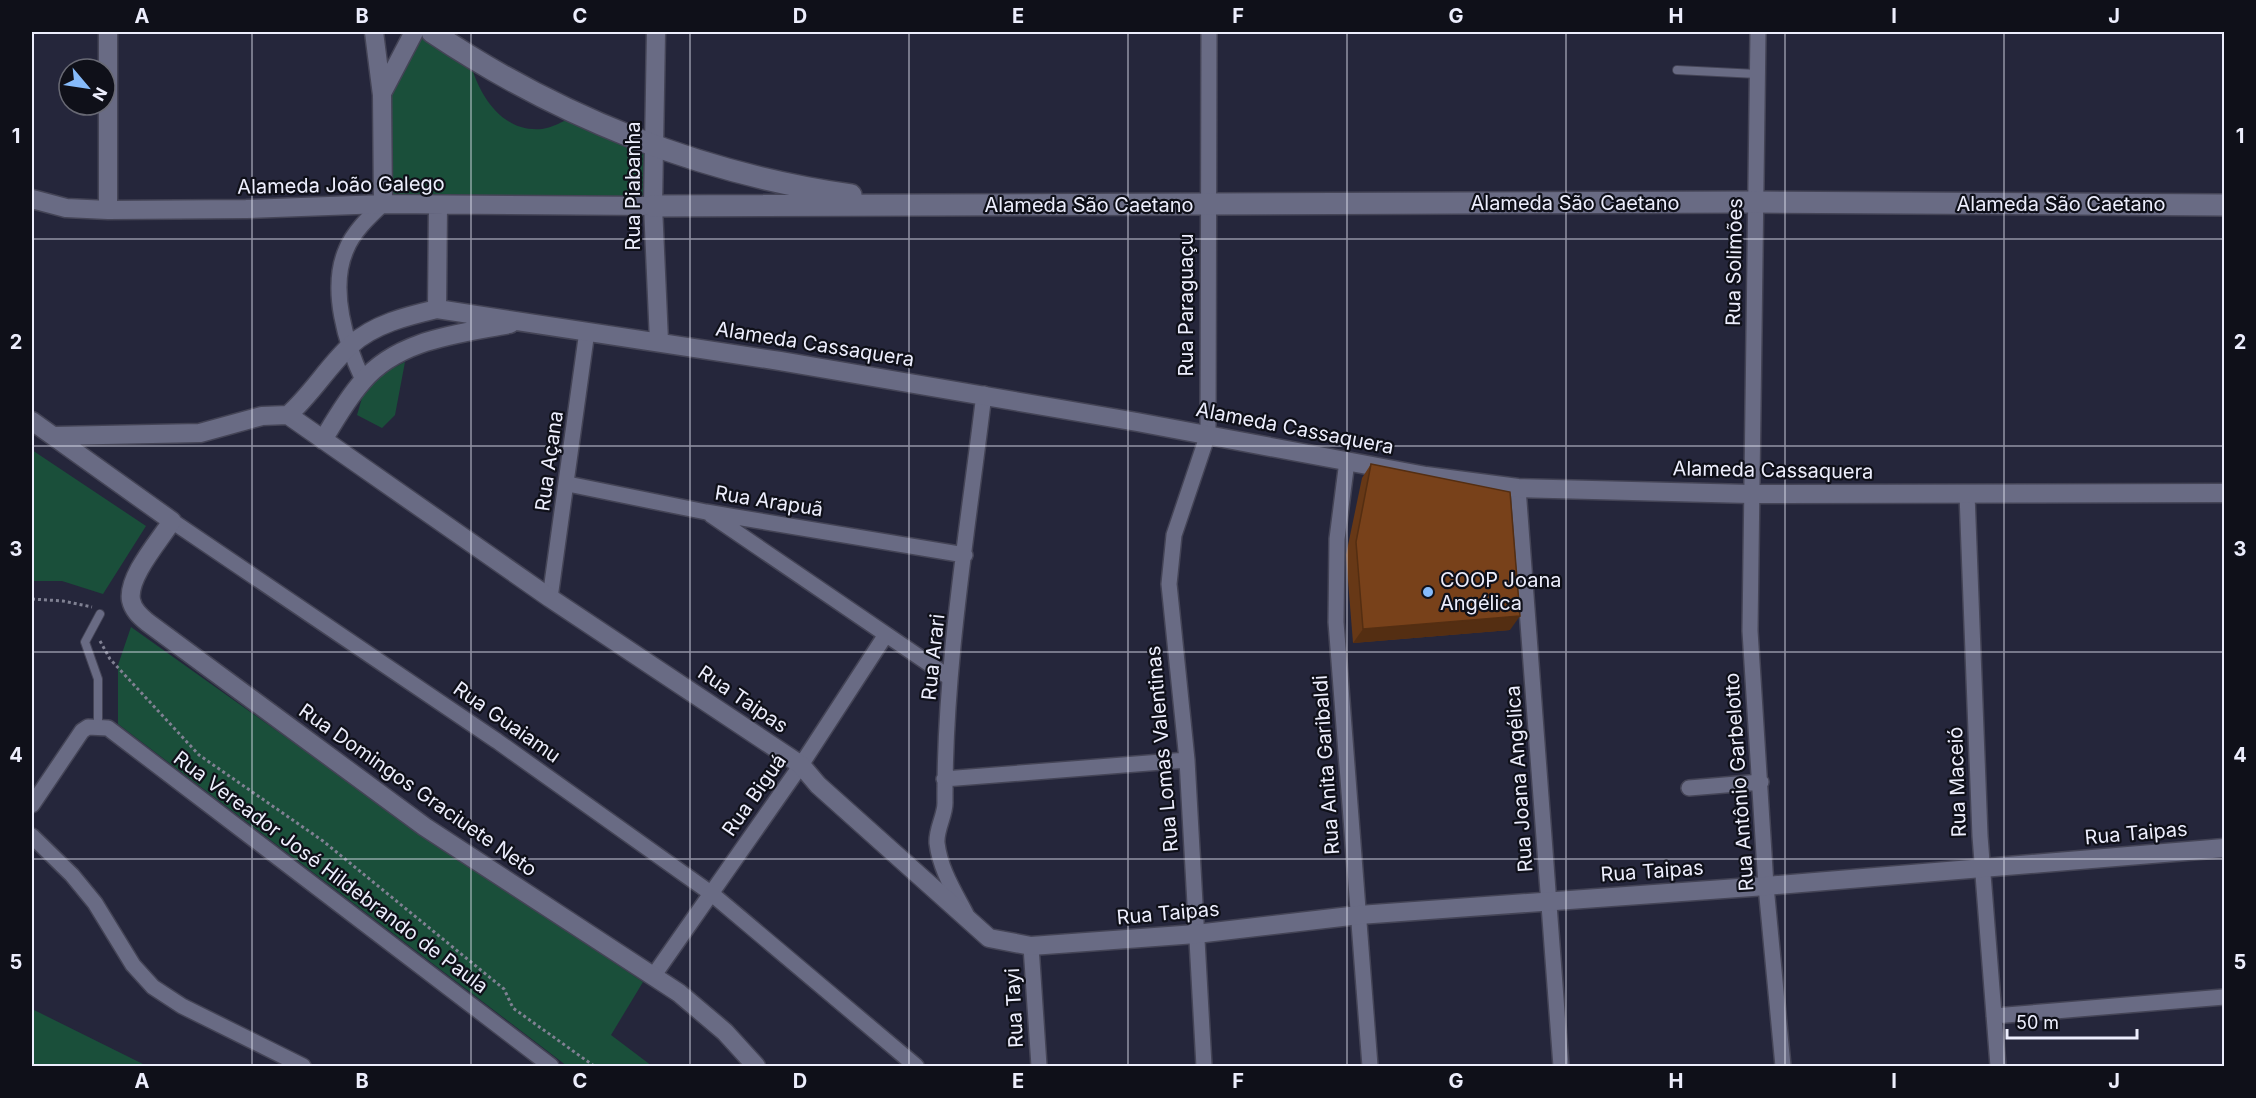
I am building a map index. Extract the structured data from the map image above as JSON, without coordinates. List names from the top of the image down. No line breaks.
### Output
{"streets":{"main road":["Alameda São Caetano"],"street":["Alameda João Galego","Rua Piabanha","Rua Solimões","Rua Paraguaçu","Alameda Cassaquera","Rua Açana","Rua Arapuã","Rua Arari","Rua Taipas","Rua Guaiamu","Rua Lomas Valentinas","Rua Anita Garibaldi","Rua Joana Angélica","Rua Antônio Garbelotto","Rua Maceió","Rua Domingos Graciuete Neto","Rua Biguá","Rua Vereador José Hildebrando de Paula","Rua Tayi"]},"crossings":[["Alameda João Galego","Rua Piabanha"],["Alameda João Galego","Alameda São Caetano"],["Rua Piabanha","Alameda São Caetano"],["Rua Piabanha","Alameda Cassaquera"],["Alameda São Caetano","Rua Solimões"],["Alameda São Caetano","Rua Paraguaçu"],["Rua Solimões","Alameda Cassaquera"],["Rua Solimões","Rua Antônio Garbelotto"],["Rua Paraguaçu","Alameda Cassaquera"],["Rua Paraguaçu","Rua Lomas Valentinas"],["Alameda Cassaquera","Rua Açana"],["Alameda Cassaquera","Rua Arari"],["Alameda Cassaquera","Rua Lomas Valentinas"],["Alameda Cassaquera","Rua Anita Garibaldi"],["Alameda Cassaquera","Rua Joana Angélica"],["Alameda Cassaquera","Rua Antônio Garbelotto"],["Alameda Cassaquera","Rua Maceió"],["Rua Açana","Rua Arapuã"],["Rua Açana","Rua Taipas"],["Rua Arapuã","Rua Arari"],["Rua Arari","Rua Taipas"],["Rua Taipas","Rua Lomas Valentinas"],["Rua Taipas","Rua Anita Garibaldi"],["Rua Taipas","Rua Joana Angélica"],["Rua Taipas","Rua Antônio Garbelotto"],["Rua Taipas","Rua Maceió"],["Rua Taipas","Rua Biguá"],["Rua Taipas","Rua Tayi"],["Rua Guaiamu","Rua Domingos Graciuete Neto"],["Rua Guaiamu","Rua Biguá"],["Rua Domingos Graciuete Neto","Rua Biguá"]],"places":["COOP Joana Angélica"],"scale_bar":"50 m","north":"bottom right","grid":{"columns":["A","B","C","D","E","F","G","H","I","J"],"rows":["1","2","3","4","5"]}}
